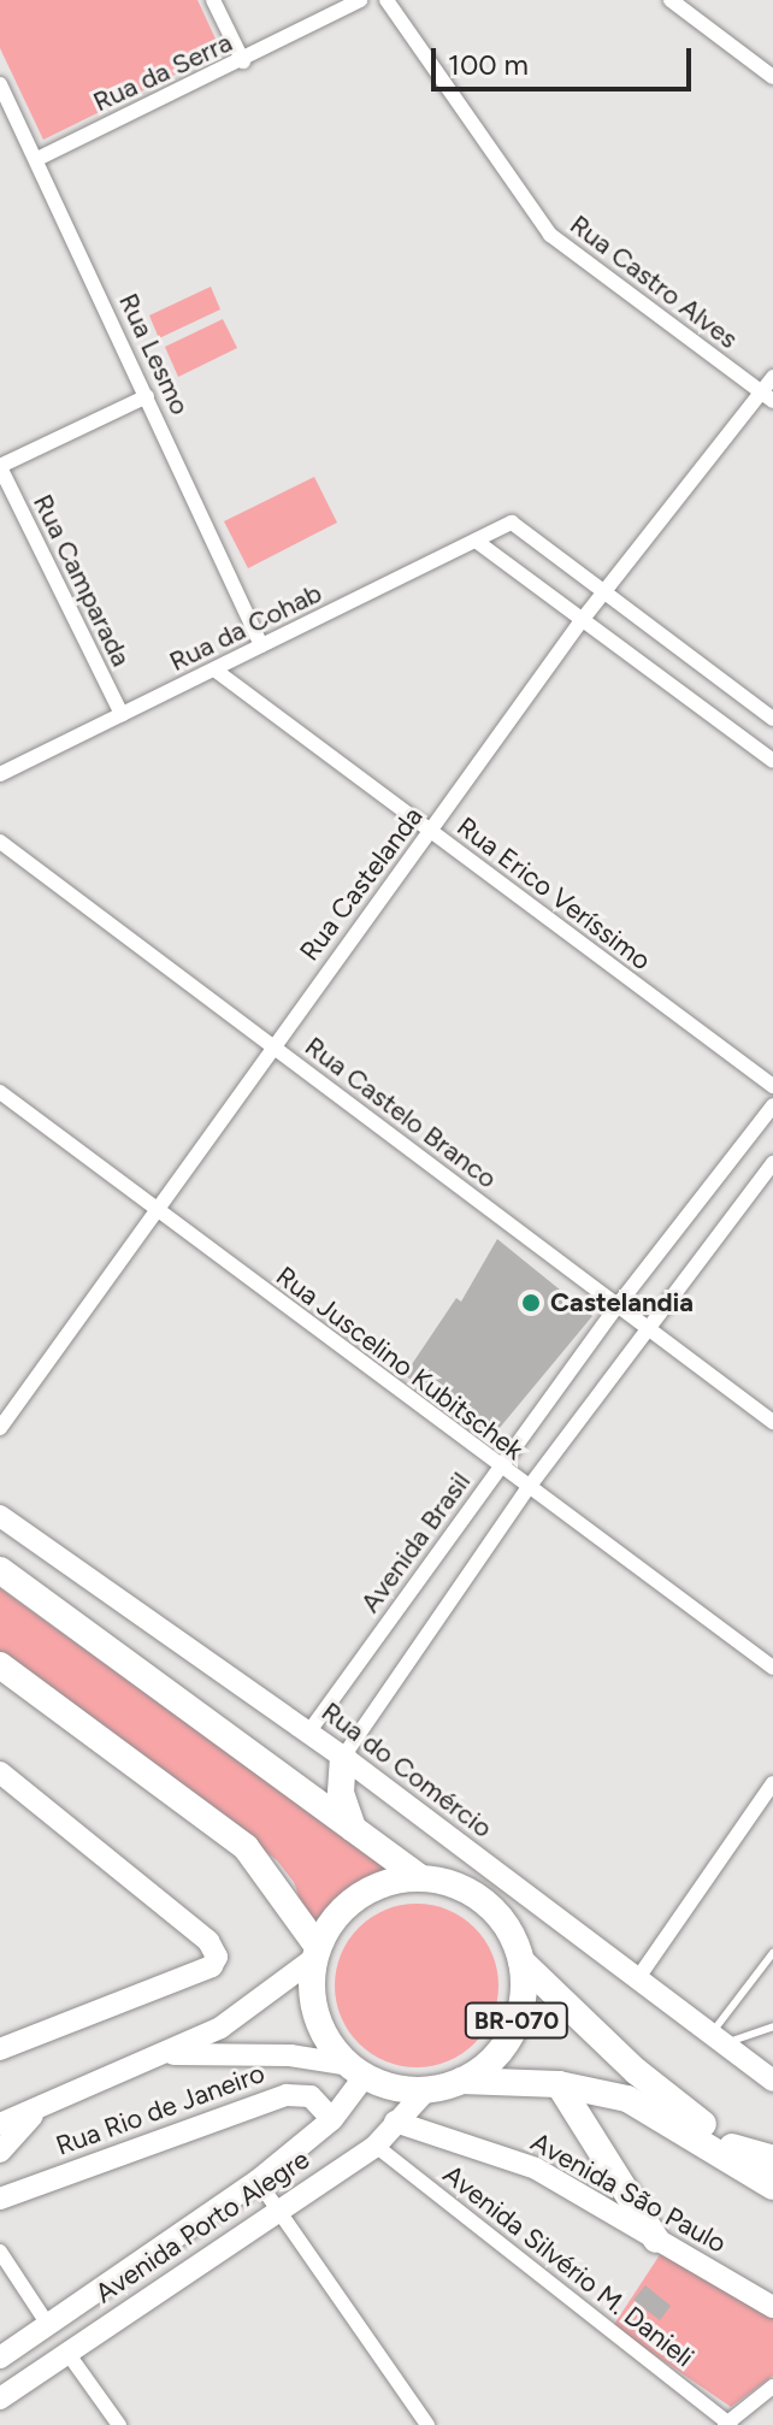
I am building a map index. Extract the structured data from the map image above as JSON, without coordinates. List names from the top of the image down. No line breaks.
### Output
{"streets":{"highway":["BR-070"],"street":["Rua da Serra","Rua Castro Alves","Rua Lesmo","Rua Camparada","Rua da Cohab","Rua Castelanda","Rua Erico Veríssimo","Rua Castelo Branco","Rua Juscelino Kubitschek","Avenida Brasil","Rua do Comércio","Rua Rio de Janeiro","Avenida São Paulo","Avenida Porto Alegre","Avenida Silvério M. Danieli"]},"crossings":[["Rua da Serra","Rua Lesmo"],["Rua Castro Alves","Rua Castelanda"],["Rua Lesmo","Rua da Cohab"],["Rua Camparada","Rua da Cohab"],["Rua da Cohab","Rua Castelanda"],["Rua da Cohab","Rua Erico Veríssimo"],["Rua Castelanda","Rua Erico Veríssimo"],["Rua Castelanda","Rua Castelo Branco"],["Rua Castelanda","Rua Juscelino Kubitschek"],["Rua Castelo Branco","Avenida Brasil"],["Rua Juscelino Kubitschek","Avenida Brasil"],["Avenida Brasil","Rua do Comércio"],["BR-070","Avenida Porto Alegre"],["Rua Rio de Janeiro","Avenida Porto Alegre"],["Avenida São Paulo","Avenida Porto Alegre"],["Avenida Porto Alegre","Avenida Silvério M. Danieli"]],"places":["Castelandia"],"scale_bar":"100 m"}
